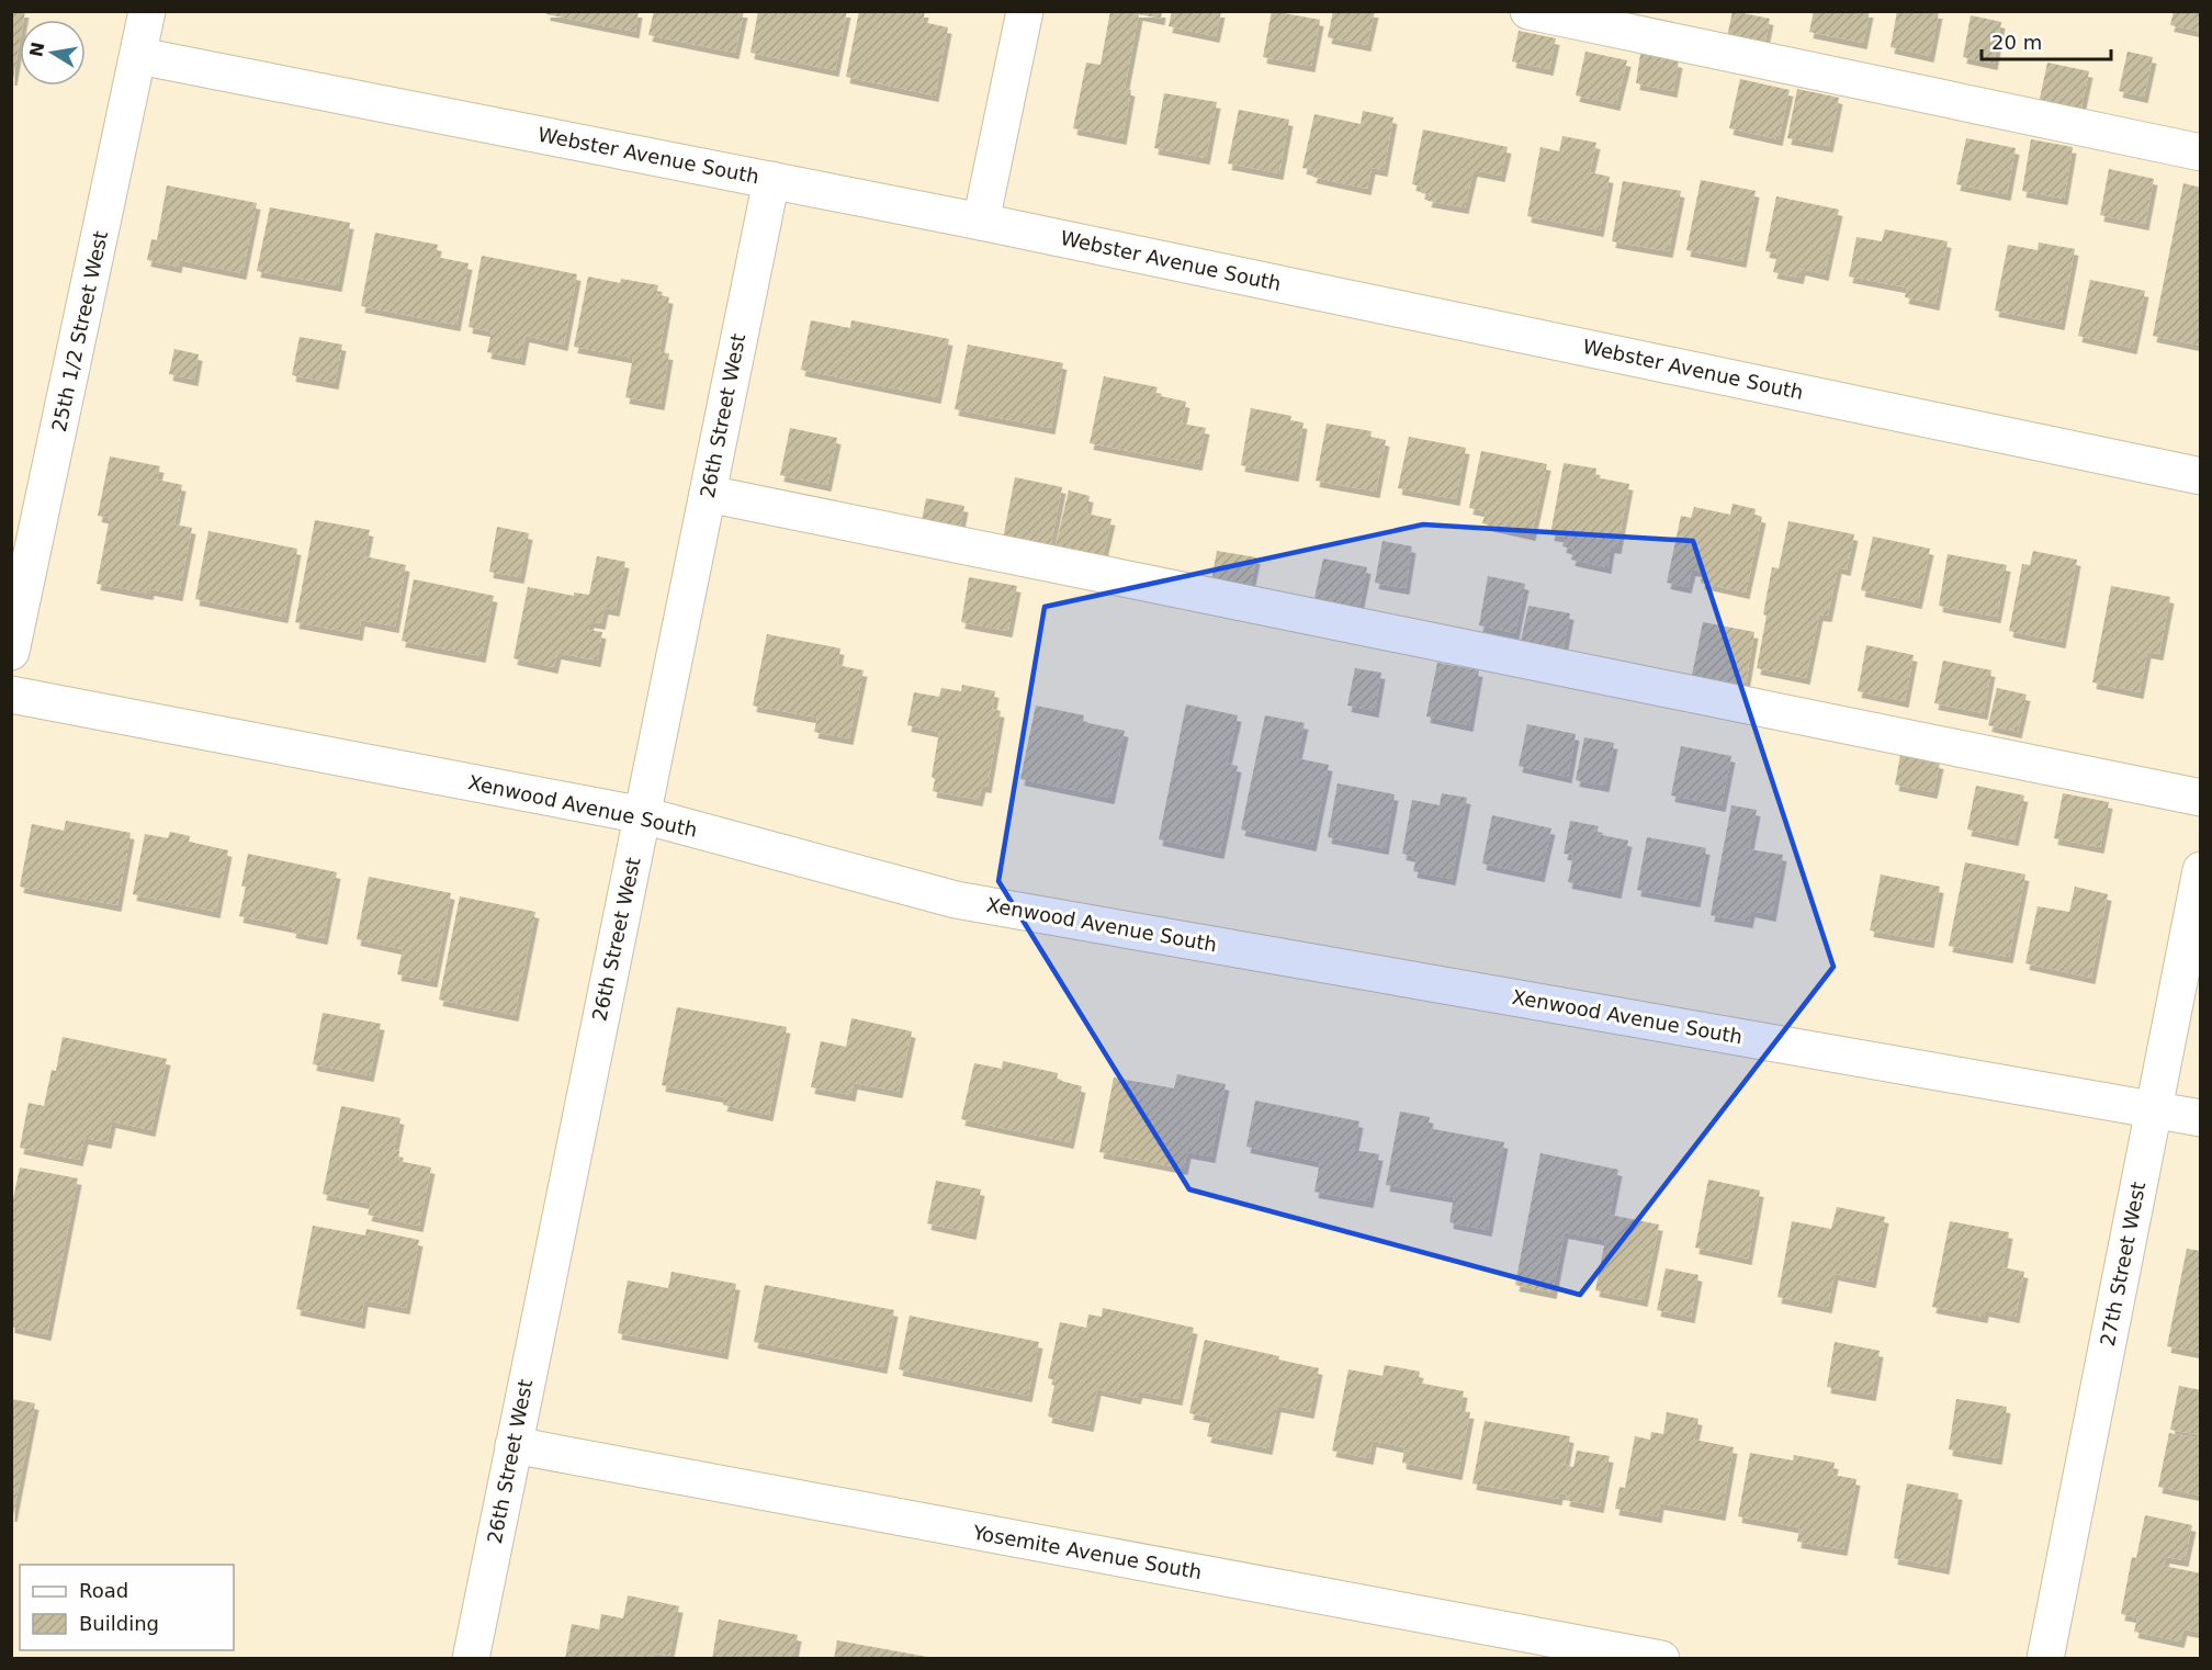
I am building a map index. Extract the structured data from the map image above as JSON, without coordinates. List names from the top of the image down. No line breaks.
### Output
{"streets":{"street":["Webster Avenue South","25th 1/2 Street West","26th Street West","Xenwood Avenue South","27th Street West","Yosemite Avenue South"]},"crossings":[["Webster Avenue South","25th 1/2 Street West"],["Webster Avenue South","26th Street West"],["26th Street West","Xenwood Avenue South"],["26th Street West","Yosemite Avenue South"],["Xenwood Avenue South","27th Street West"]],"legend":["Road","Building"],"scale_bar":"20 m","north":"left"}
